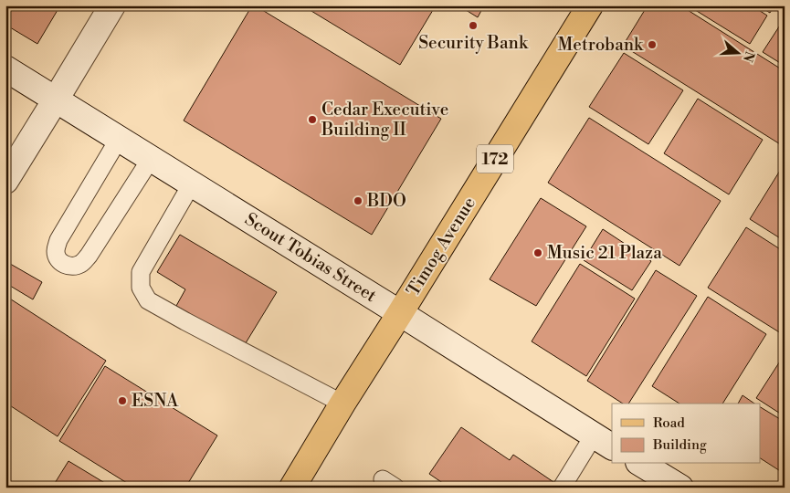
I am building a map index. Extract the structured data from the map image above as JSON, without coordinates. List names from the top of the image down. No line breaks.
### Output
{"streets":{"main road":["172","Timog Avenue"],"street":["Scout Tobias Street"]},"crossings":[["Timog Avenue","Scout Tobias Street"]],"places":["Security Bank","Metrobank","Cedar Executive Building II","BDO","Music 21 Plaza","ESNA"],"legend":["Road","Building"],"north":"right"}
